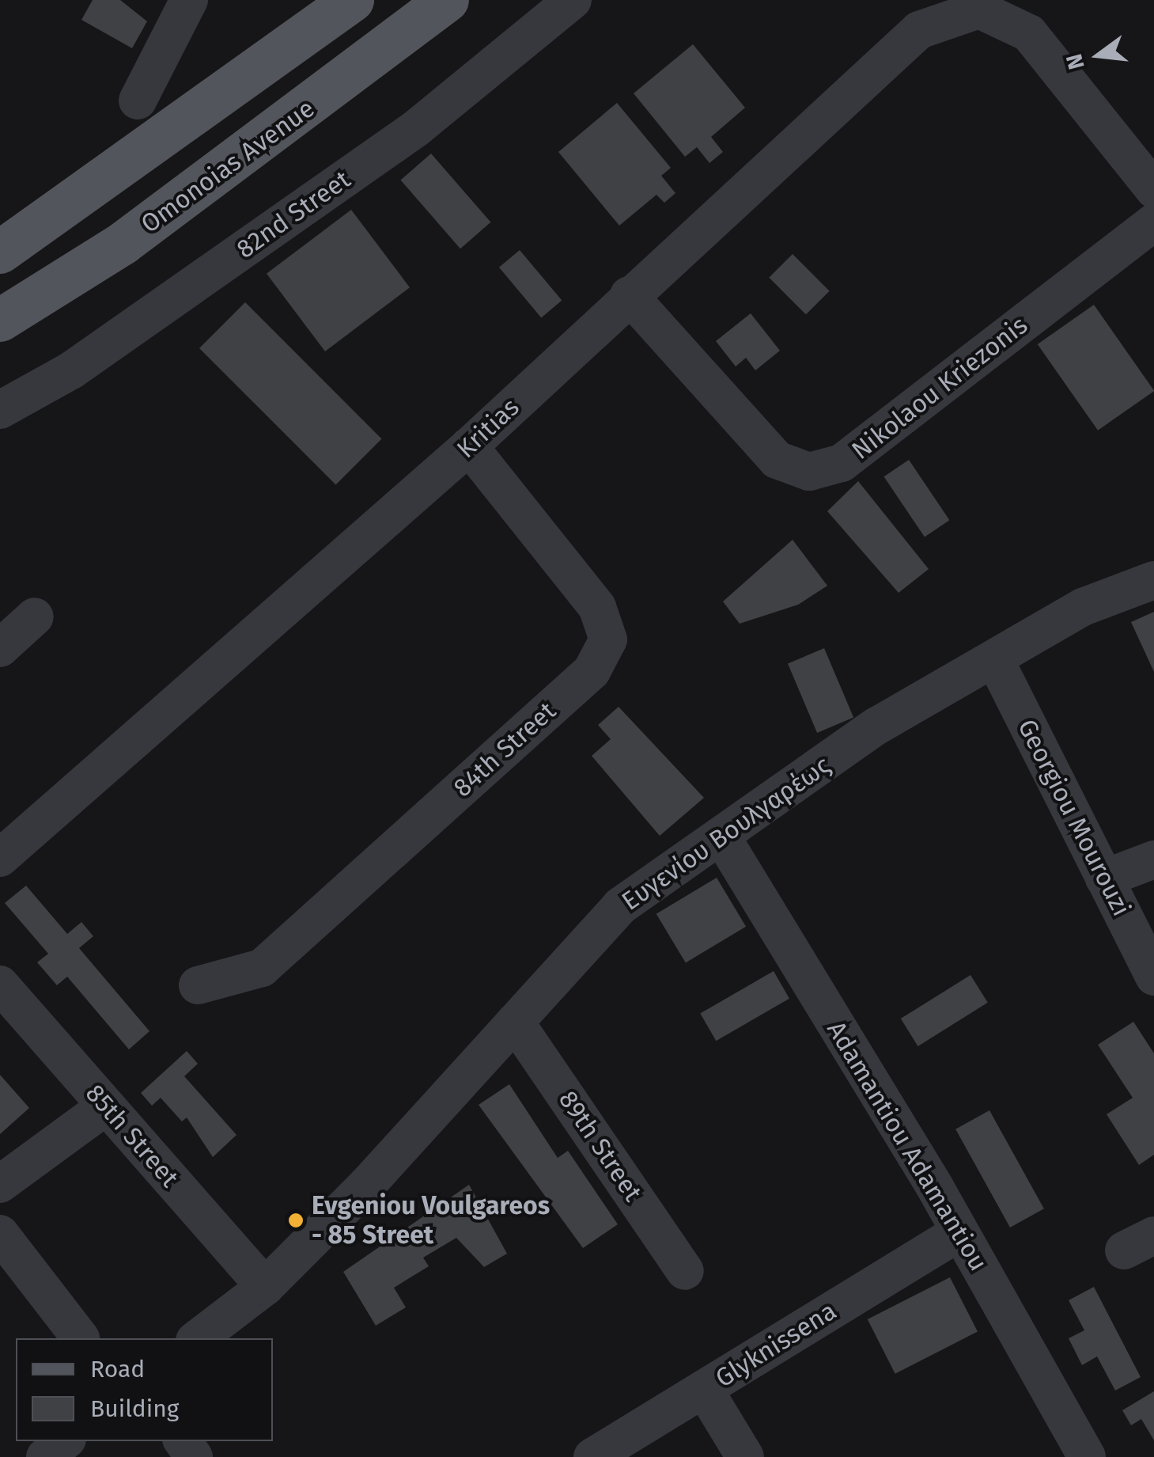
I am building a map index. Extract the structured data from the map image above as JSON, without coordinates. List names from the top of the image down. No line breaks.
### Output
{"streets":{"main road":["Omonoias Avenue"],"street":["82nd Street","Nikolaou Kriezonis","Kritias","84th Street","Georgiou Mourouzi","Ευγενίου Βουλγαρέως","85th Street","89th Street","Adamantiou Adamantiou","Glyknissena"]},"crossings":[["Nikolaou Kriezonis","Kritias"],["Kritias","84th Street"],["Georgiou Mourouzi","Ευγενίου Βουλγαρέως"],["Ευγενίου Βουλγαρέως","85th Street"],["Ευγενίου Βουλγαρέως","89th Street"],["Ευγενίου Βουλγαρέως","Adamantiou Adamantiou"],["Adamantiou Adamantiou","Glyknissena"]],"places":["Evgeniou Voulgareos - 85 Street"],"legend":["Road","Building"],"north":"left"}
